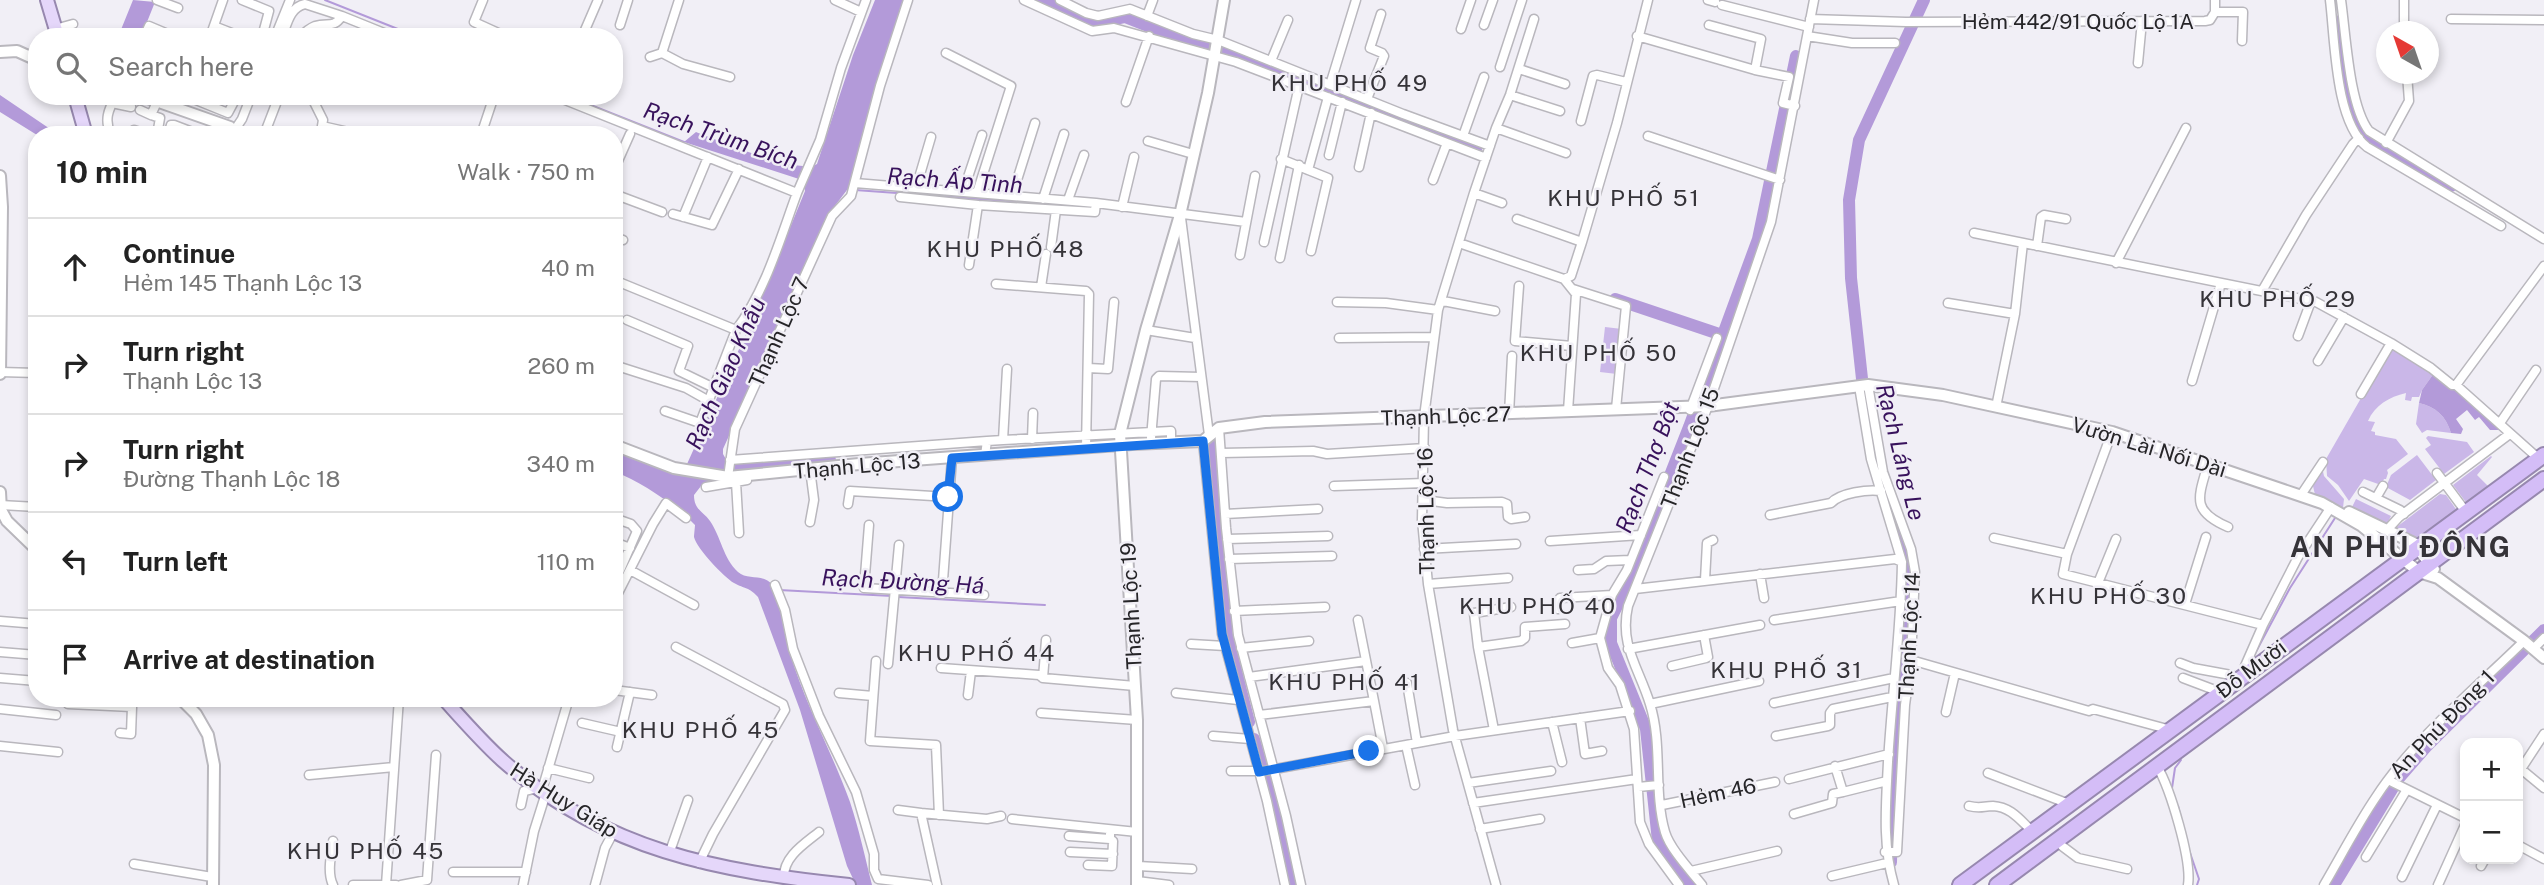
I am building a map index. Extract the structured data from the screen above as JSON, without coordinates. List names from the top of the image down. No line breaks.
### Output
{"streets":{"highway":["Đỗ Mười"],"main road":["Hà Huy Giáp"],"street":["Hẻm 442/91 Quốc Lộ 1A","Thạnh Lộc 7","Thạnh Lộc 27","Vườn Lài Nối Dài","Thạnh Lộc 15","Thạnh Lộc 13","Thạnh Lộc 16","Thạnh Lộc 19","Thạnh Lộc 14","An Phú Đông 1","Hẻm 46"]},"crossings":[["Hẻm 442/91 Quốc Lộ 1A","Thạnh Lộc 15"],["Thạnh Lộc 7","Thạnh Lộc 13"],["Thạnh Lộc 27","Vườn Lài Nối Dài"],["Thạnh Lộc 27","Thạnh Lộc 15"],["Thạnh Lộc 27","Thạnh Lộc 13"],["Thạnh Lộc 27","Thạnh Lộc 16"],["Vườn Lài Nối Dài","Thạnh Lộc 15"],["Vườn Lài Nối Dài","Thạnh Lộc 14"],["Vườn Lài Nối Dài","Đỗ Mười"],["Thạnh Lộc 15","Thạnh Lộc 14"],["Thạnh Lộc 15","Hẻm 46"],["Thạnh Lộc 13","Thạnh Lộc 19"]],"districts":["KHU PHỐ 49","KHU PHỐ 51","KHU PHỐ 48","KHU PHỐ 29","KHU PHỐ 50","AN PHÚ ĐÔNG","KHU PHỐ 30","KHU PHỐ 40","KHU PHỐ 44","KHU PHỐ 31","KHU PHỐ 41","KHU PHỐ 45","KHU PHỐ 45"],"water":["Rạch Trùm Bích","Rạch Ấp Tình","Rạch Giao Khẩu","Rạch Láng Le","Rạch Thợ Bột","Rạch Đường Há"],"north":"top left","page":{"search":"Search here","heading":["10 min","Walk · 750 m"],"list":[["Continue","Hẻm 145 Thạnh Lộc 13","40 m"],["Turn right","Thạnh Lộc 13","260 m"],["Turn right","Đường Thạnh Lộc 18","340 m"],["Turn left","110 m"],"Arrive at destination"],"map_buttons":["+","−"]}}
